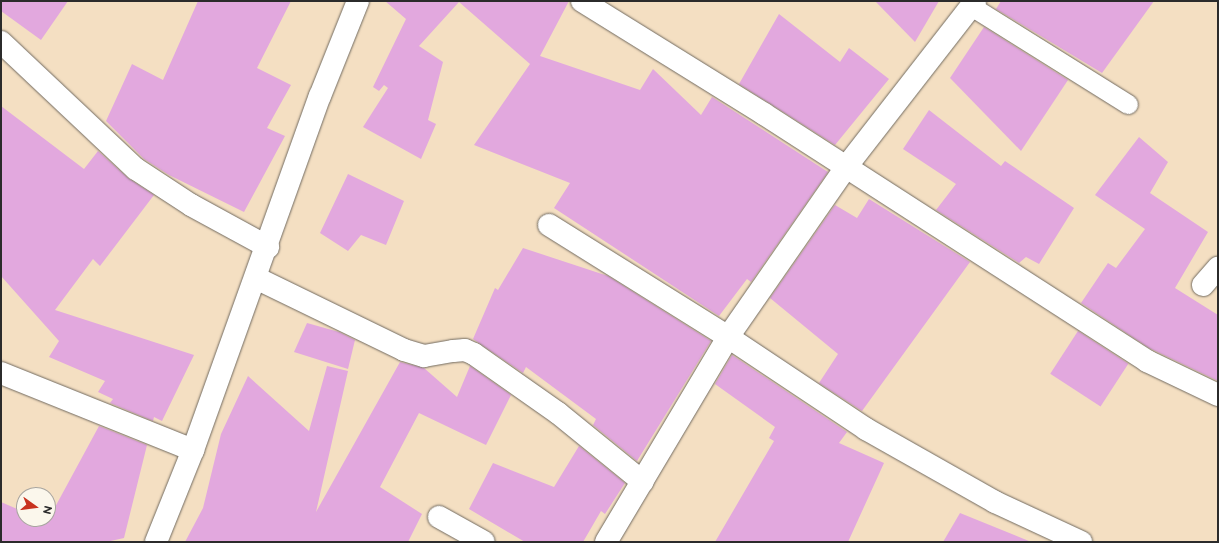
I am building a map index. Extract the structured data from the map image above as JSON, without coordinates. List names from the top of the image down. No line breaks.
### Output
{"north":"right"}
